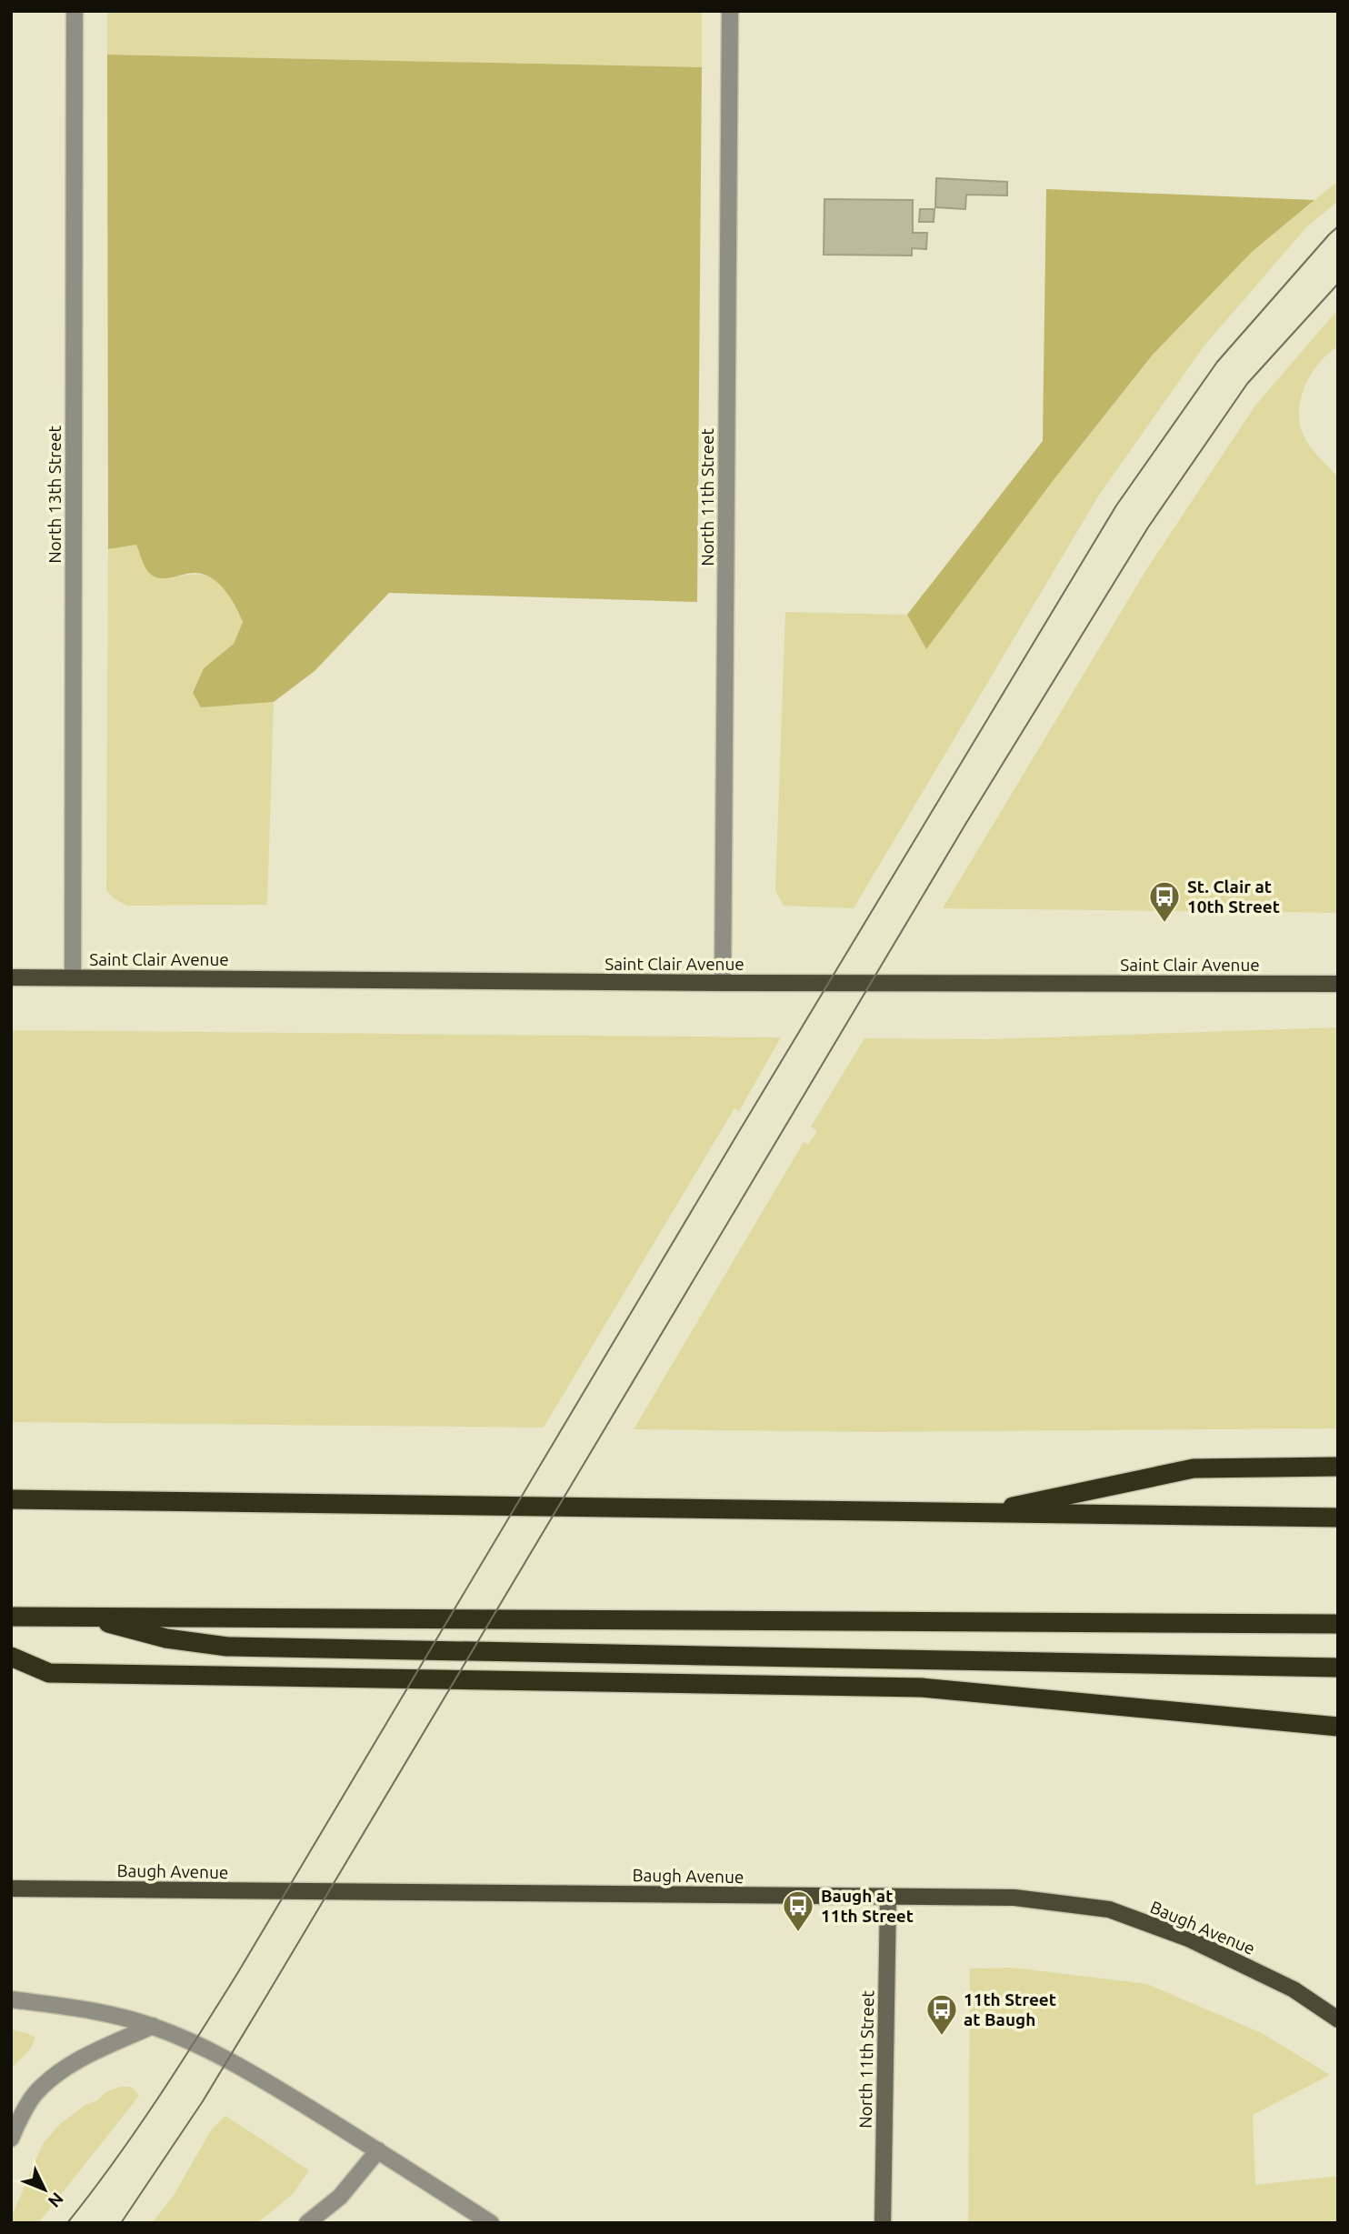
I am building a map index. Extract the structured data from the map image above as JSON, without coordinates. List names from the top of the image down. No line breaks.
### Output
{"streets":{"main road":["Saint Clair Avenue","Baugh Avenue"],"street":["North 13th Street","North 11th Street"]},"crossings":[["North 13th Street","Saint Clair Avenue"],["North 11th Street","Saint Clair Avenue"],["North 11th Street","Baugh Avenue"]],"places":{"bus stop":["St. Clair at 10th Street","Baugh at 11th Street","11th Street at Baugh"]},"north":"bottom right"}
